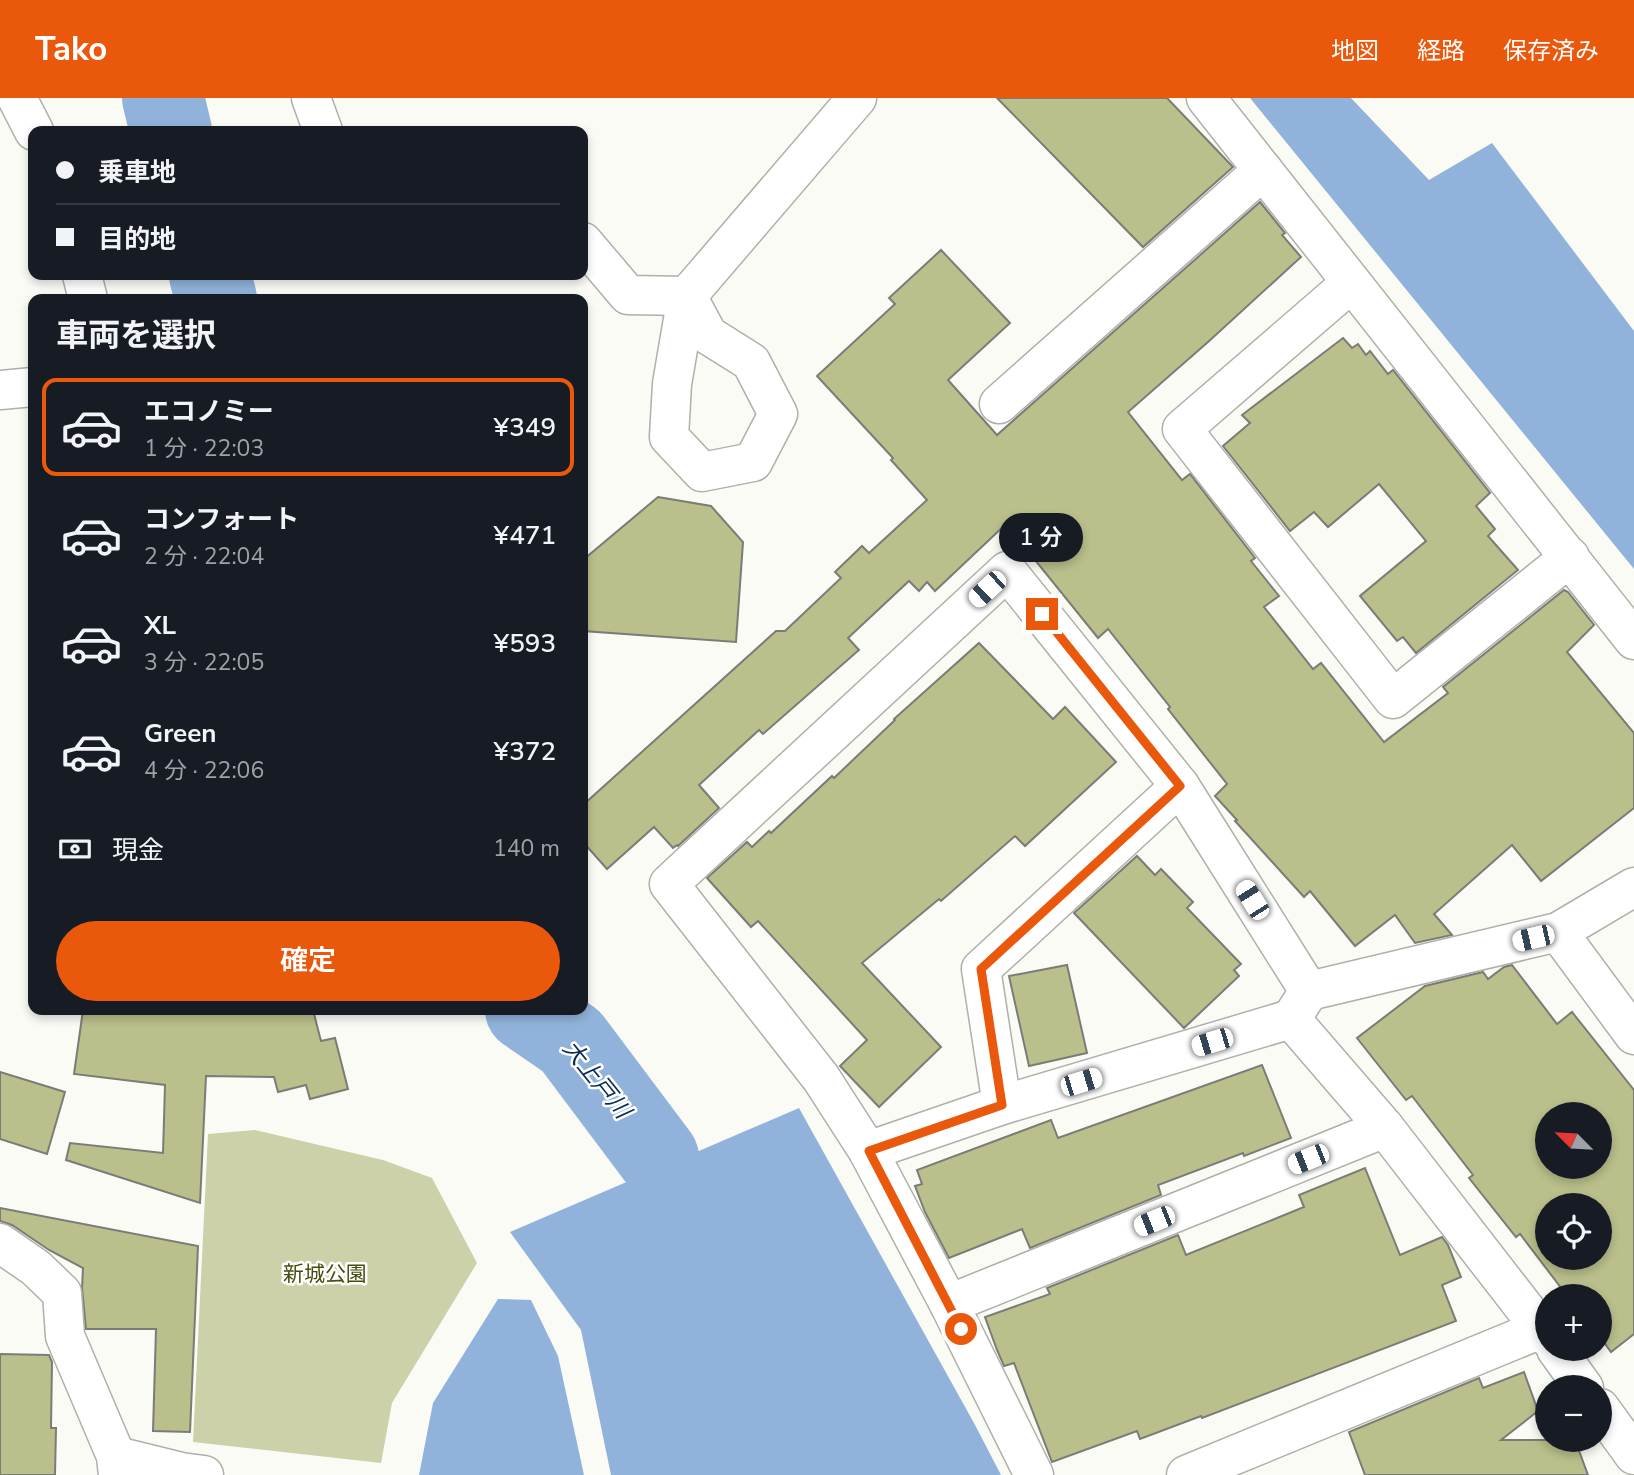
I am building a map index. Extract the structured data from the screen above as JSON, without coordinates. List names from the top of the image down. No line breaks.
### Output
{"water":["大上戸川"],"parks":["新城公園"],"north":"top left","page":{"header":"Tako","nav":["地図","経路","保存済み"],"banner":["乗車地","目的地"],"heading":"車両を選択","list":[{"name":"エコノミー","note":"1 分 · 22:03","value":"¥349"},{"name":"コンフォート","note":"2 分 · 22:04","value":"¥471"},{"name":"XL","note":"3 分 · 22:05","value":"¥593"},{"name":"Green","note":"4 分 · 22:06","value":"¥372"}],"bubble":"1 分","pay":["現金","140 m"],"buttons":"確定","map_buttons":["+","−"]}}
